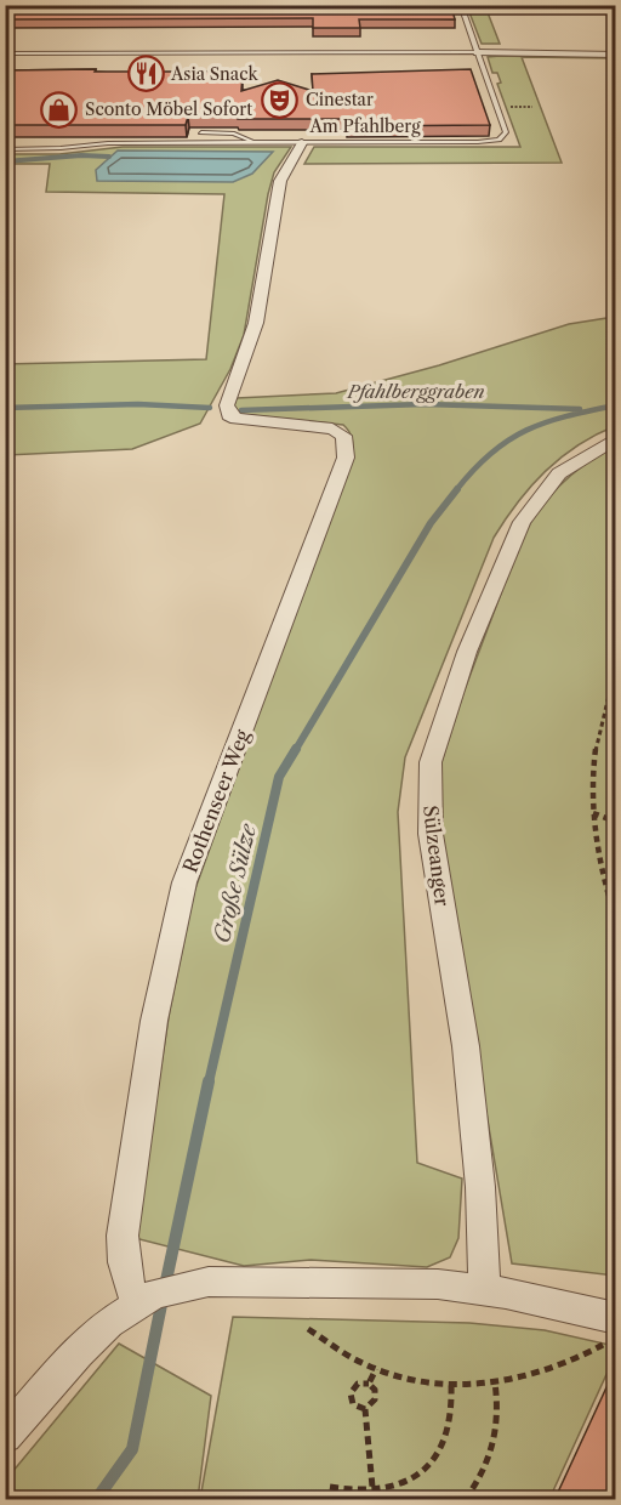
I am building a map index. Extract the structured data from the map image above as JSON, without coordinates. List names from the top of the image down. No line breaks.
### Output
{"streets":{"street":["Rothenseer Weg","Sülzeanger"],"lane":["Am Pfahlberg"]},"crossings":[["Am Pfahlberg","Rothenseer Weg"]],"water":["Pfahlberggraben","Große Sülze"],"places":{"restaurant":["Asia Snack"],"theatre":["Cinestar"],"shop":["Sconto Möbel Sofort"]}}
